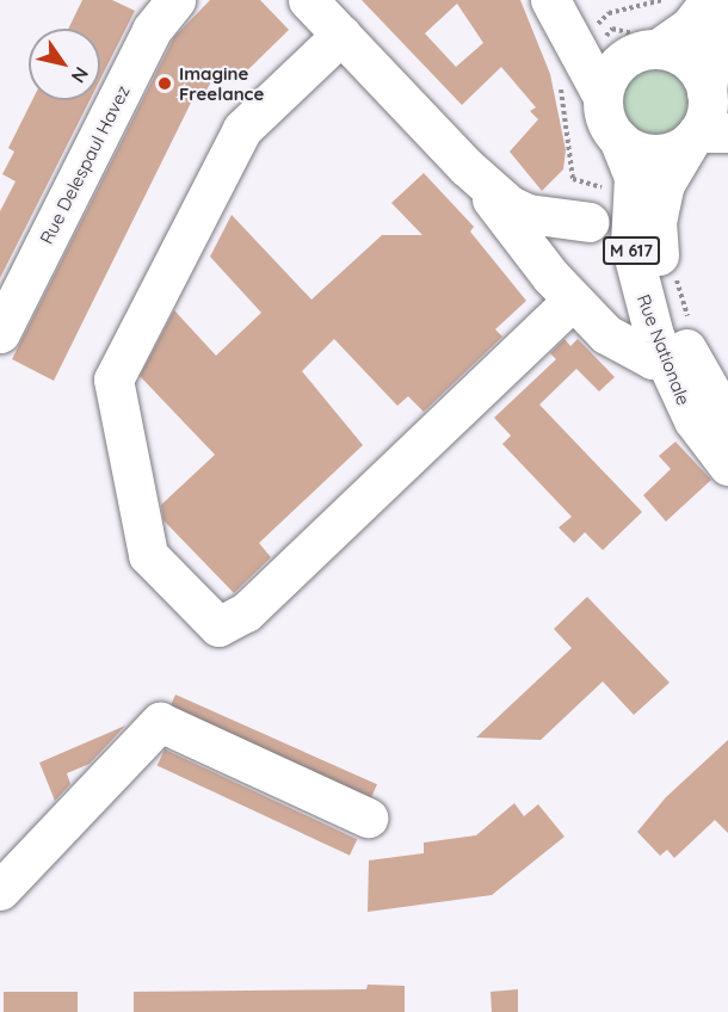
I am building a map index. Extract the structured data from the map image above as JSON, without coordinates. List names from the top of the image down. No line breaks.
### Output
{"streets":{"street":["Rue Delespaul Havez","M 617","Rue Nationale"]},"places":["Imagine Freelance"],"north":"bottom right"}
